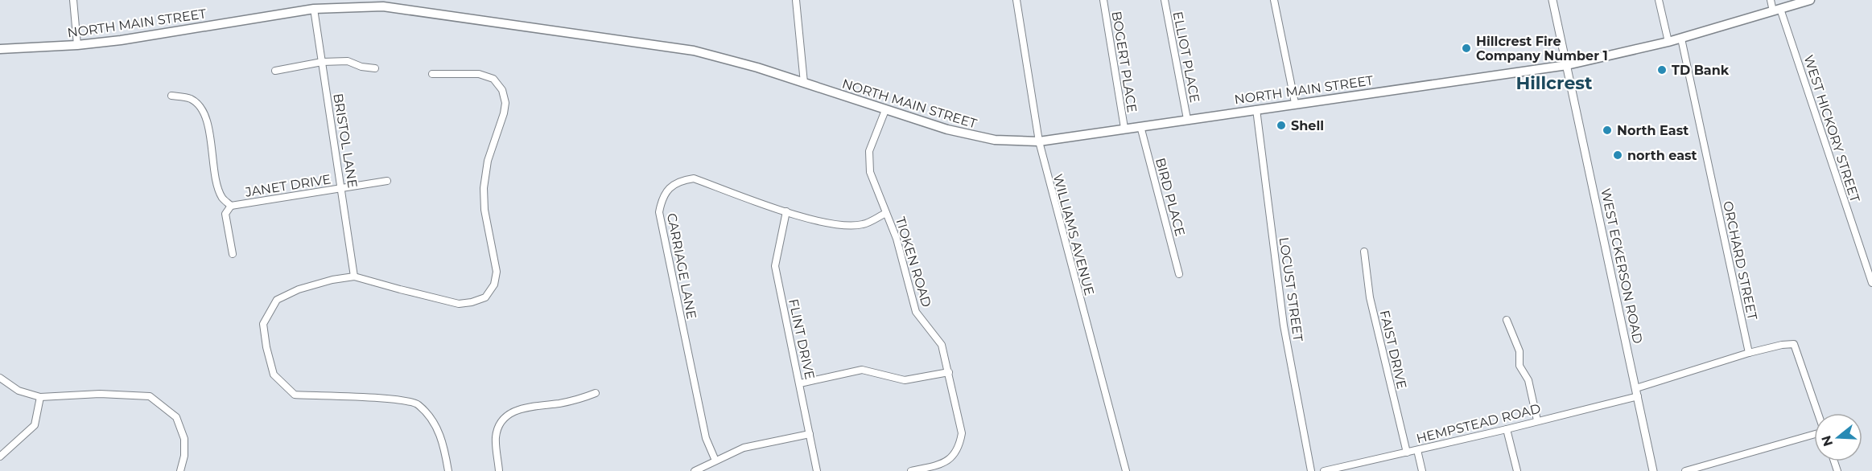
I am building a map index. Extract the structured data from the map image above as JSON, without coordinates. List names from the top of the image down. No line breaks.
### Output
{"streets":{"main road":["NORTH MAIN STREET"],"street":["ELLIOT PLACE","BOGERT PLACE","WEST HICKORY STREET","BRISTOL LANE","JANET DRIVE","BIRD PLACE","WILLIAMS AVENUE","ORCHARD STREET","TIOKEN ROAD","CARRIAGE LANE","WEST ECKERSON ROAD","LOCUST STREET","FLINT DRIVE","FAIST DRIVE","HEMPSTEAD ROAD"]},"crossings":[["NORTH MAIN STREET","ELLIOT PLACE"],["NORTH MAIN STREET","BOGERT PLACE"],["NORTH MAIN STREET","WEST HICKORY STREET"],["NORTH MAIN STREET","BRISTOL LANE"],["NORTH MAIN STREET","BIRD PLACE"],["NORTH MAIN STREET","WILLIAMS AVENUE"],["NORTH MAIN STREET","ORCHARD STREET"],["NORTH MAIN STREET","TIOKEN ROAD"],["NORTH MAIN STREET","WEST ECKERSON ROAD"],["NORTH MAIN STREET","LOCUST STREET"],["BRISTOL LANE","JANET DRIVE"],["ORCHARD STREET","HEMPSTEAD ROAD"],["TIOKEN ROAD","CARRIAGE LANE"],["CARRIAGE LANE","FLINT DRIVE"],["WEST ECKERSON ROAD","HEMPSTEAD ROAD"],["FAIST DRIVE","HEMPSTEAD ROAD"]],"districts":["Hillcrest"],"places":["Hillcrest Fire Company Number 1","TD Bank","Shell","North East","north east"],"north":"left"}
